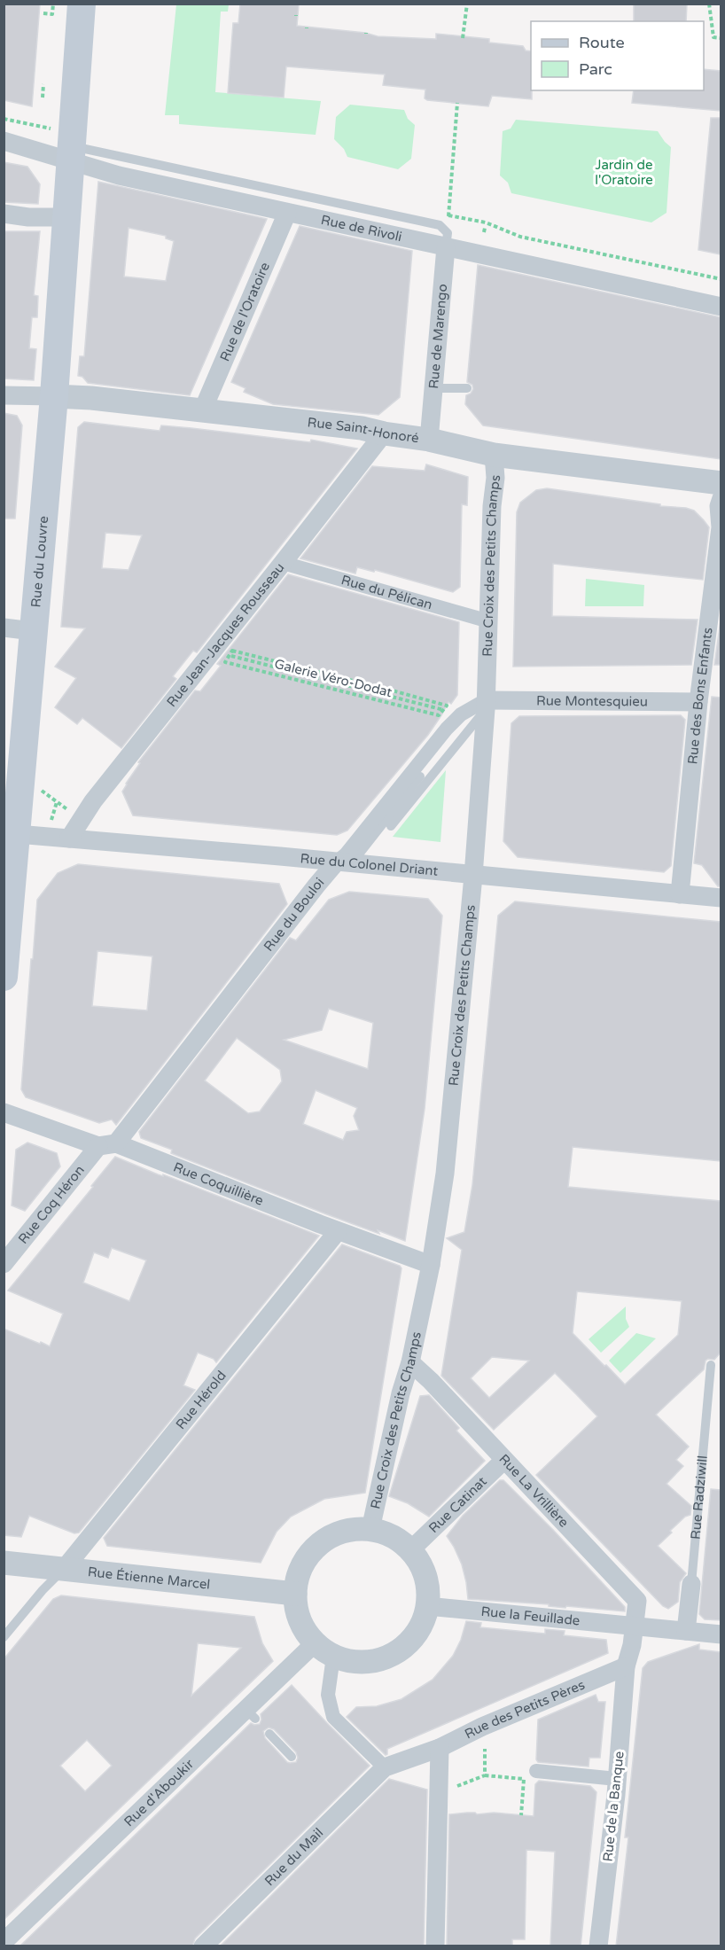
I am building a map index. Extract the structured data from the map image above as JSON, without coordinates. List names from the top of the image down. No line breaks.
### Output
{"streets":{"main road":["Rue du Louvre"],"street":["Rue de Rivoli","Rue de l'Oratoire","Rue de Marengo","Rue Saint-Honoré","Rue Croix des Petits Champs","Rue du Pélican","Rue Jean-Jacques Rousseau","Rue des Bons Enfants","Rue Montesquieu","Rue du Colonel Driant","Rue du Bouloi","Rue Coquillière","Rue Coq Héron","Rue Hérold","Rue La Vrillière","Rue Radziwill","Rue Catinat","Rue Étienne Marcel","Rue la Feuillade","Rue des Petits Pères","Rue d'Aboukir","Rue de la Banque","Rue du Mail"],"path":["Galerie Véro-Dodat"]},"crossings":[["Rue de Rivoli","Rue de l'Oratoire"],["Rue de Rivoli","Rue de Marengo"],["Rue de Rivoli","Rue du Louvre"],["Rue de l'Oratoire","Rue Saint-Honoré"],["Rue de Marengo","Rue Saint-Honoré"],["Rue Saint-Honoré","Rue du Louvre"],["Rue Saint-Honoré","Rue Croix des Petits Champs"],["Rue Saint-Honoré","Rue Jean-Jacques Rousseau"],["Rue du Louvre","Rue du Colonel Driant"],["Rue Croix des Petits Champs","Rue du Pélican"],["Rue Croix des Petits Champs","Rue Montesquieu"],["Rue Croix des Petits Champs","Rue du Colonel Driant"],["Rue Croix des Petits Champs","Rue du Bouloi"],["Rue Croix des Petits Champs","Rue Coquillière"],["Rue Croix des Petits Champs","Rue La Vrillière"],["Rue Croix des Petits Champs","Rue Catinat"],["Rue Croix des Petits Champs","Rue Étienne Marcel"],["Rue Croix des Petits Champs","Rue la Feuillade"],["Rue Croix des Petits Champs","Rue d'Aboukir"],["Rue du Pélican","Rue Jean-Jacques Rousseau"],["Rue Jean-Jacques Rousseau","Rue du Colonel Driant"],["Rue des Bons Enfants","Rue Montesquieu"],["Rue des Bons Enfants","Rue du Colonel Driant"],["Rue Montesquieu","Rue du Bouloi"],["Rue du Colonel Driant","Rue du Bouloi"],["Rue du Bouloi","Rue Coquillière"],["Rue du Bouloi","Rue Coq Héron"],["Rue Coquillière","Rue Coq Héron"],["Rue Coquillière","Rue Hérold"],["Rue Hérold","Rue Étienne Marcel"],["Rue La Vrillière","Rue Catinat"],["Rue La Vrillière","Rue la Feuillade"],["Rue Radziwill","Rue la Feuillade"],["Rue Catinat","Rue Étienne Marcel"],["Rue Catinat","Rue la Feuillade"],["Rue Catinat","Rue d'Aboukir"],["Rue Étienne Marcel","Rue la Feuillade"],["Rue Étienne Marcel","Rue d'Aboukir"],["Rue la Feuillade","Rue d'Aboukir"],["Rue des Petits Pères","Rue de la Banque"],["Rue des Petits Pères","Rue du Mail"]],"parks":["Jardin de l'Oratoire"],"legend":["Route","Parc"]}
